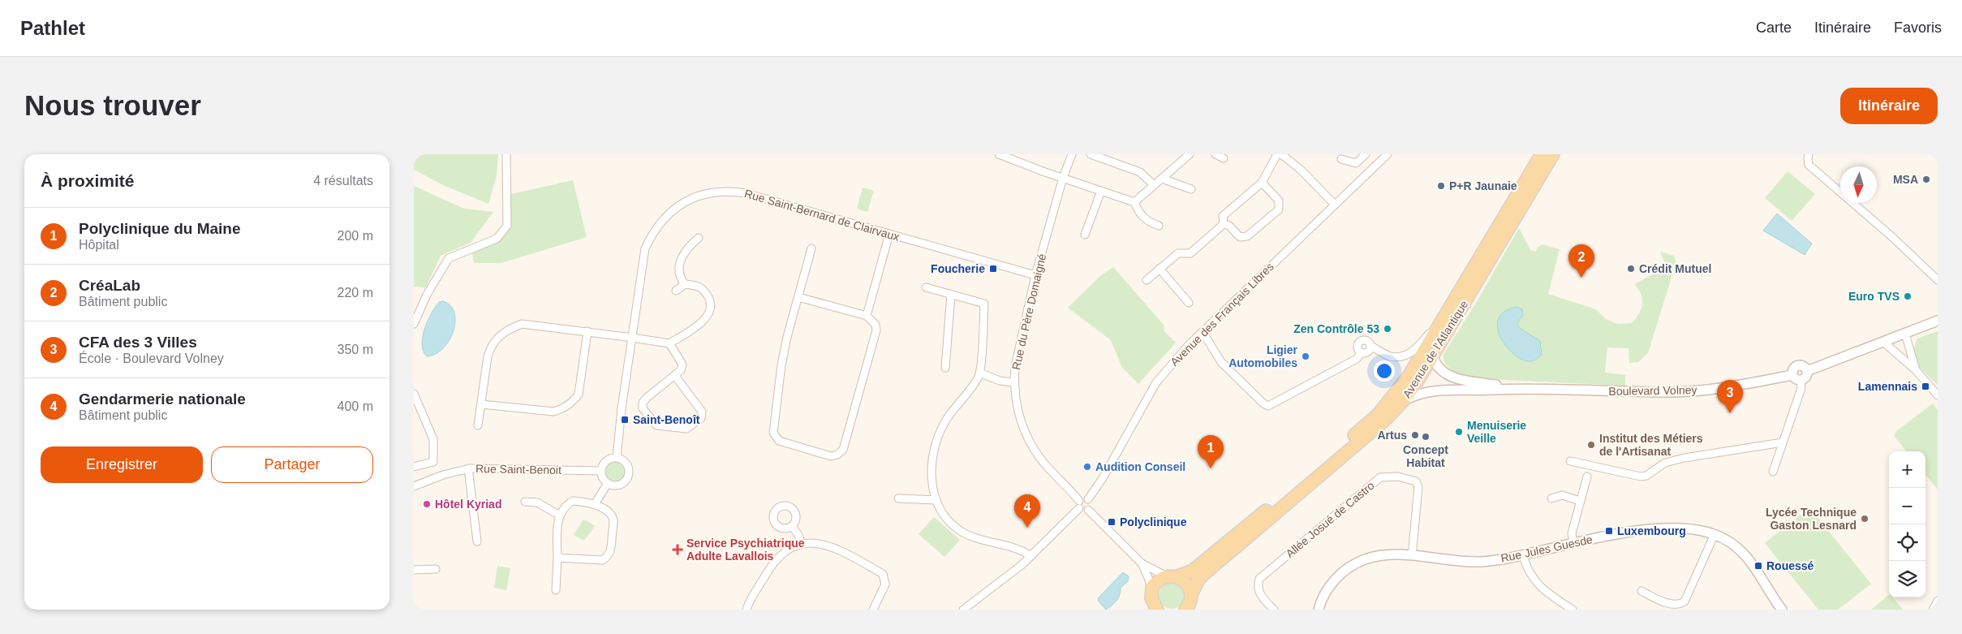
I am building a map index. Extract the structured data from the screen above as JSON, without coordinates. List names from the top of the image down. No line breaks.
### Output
{"streets":{"main road":["Avenue de l'Atlantique"],"street":["Rue Saint-Bernard de Clairvaux","Rue du Père Domaigné","Avenue des Français Libres","Boulevard Volney","Rue Saint-Benoit","Allée Josué de Castro","Rue Jules Guesde"]},"crossings":[["Rue Saint-Bernard de Clairvaux","Rue du Père Domaigné"],["Rue Saint-Bernard de Clairvaux","Rue Saint-Benoit"],["Rue du Père Domaigné","Avenue des Français Libres"],["Avenue de l'Atlantique","Boulevard Volney"],["Allée Josué de Castro","Rue Jules Guesde"]],"places":{"other":["MSA","P+R Jaunaie","Crédit Mutuel","Euro TVS","Zen Contrôle 53","Ligier Automobiles","Menuiserie Veille","Artus","Concept Habitat","Institut des Métiers de l'Artisanat","Audition Conseil","Hôtel Kyriad","Lycée Technique Gaston Lesnard"],"transit":["Foucherie","Lamennais","Saint-Benoît","Polyclinique","Luxembourg","Rouessé"],"health":["Service Psychiatrique Adulte Lavallois"]},"north":"bottom","page":{"header":"Pathlet","nav":["Carte","Itinéraire","Favoris"],"buttons":["Itinéraire",["Enregistrer","Partager"]],"title":"Nous trouver","heading":["À proximité","4 résultats"],"list":[{"mark":"1","name":"Polyclinique du Maine","note":"Hôpital","value":"200 m"},{"mark":"2","name":"CréaLab","note":"Bâtiment public","value":"220 m"},{"mark":"3","name":"CFA des 3 Villes","note":"École · Boulevard Volney","value":"350 m"},{"mark":"4","name":"Gendarmerie nationale","note":"Bâtiment public","value":"400 m"}],"pins":["2","3","1","4"],"map_buttons":["+","−"]}}
